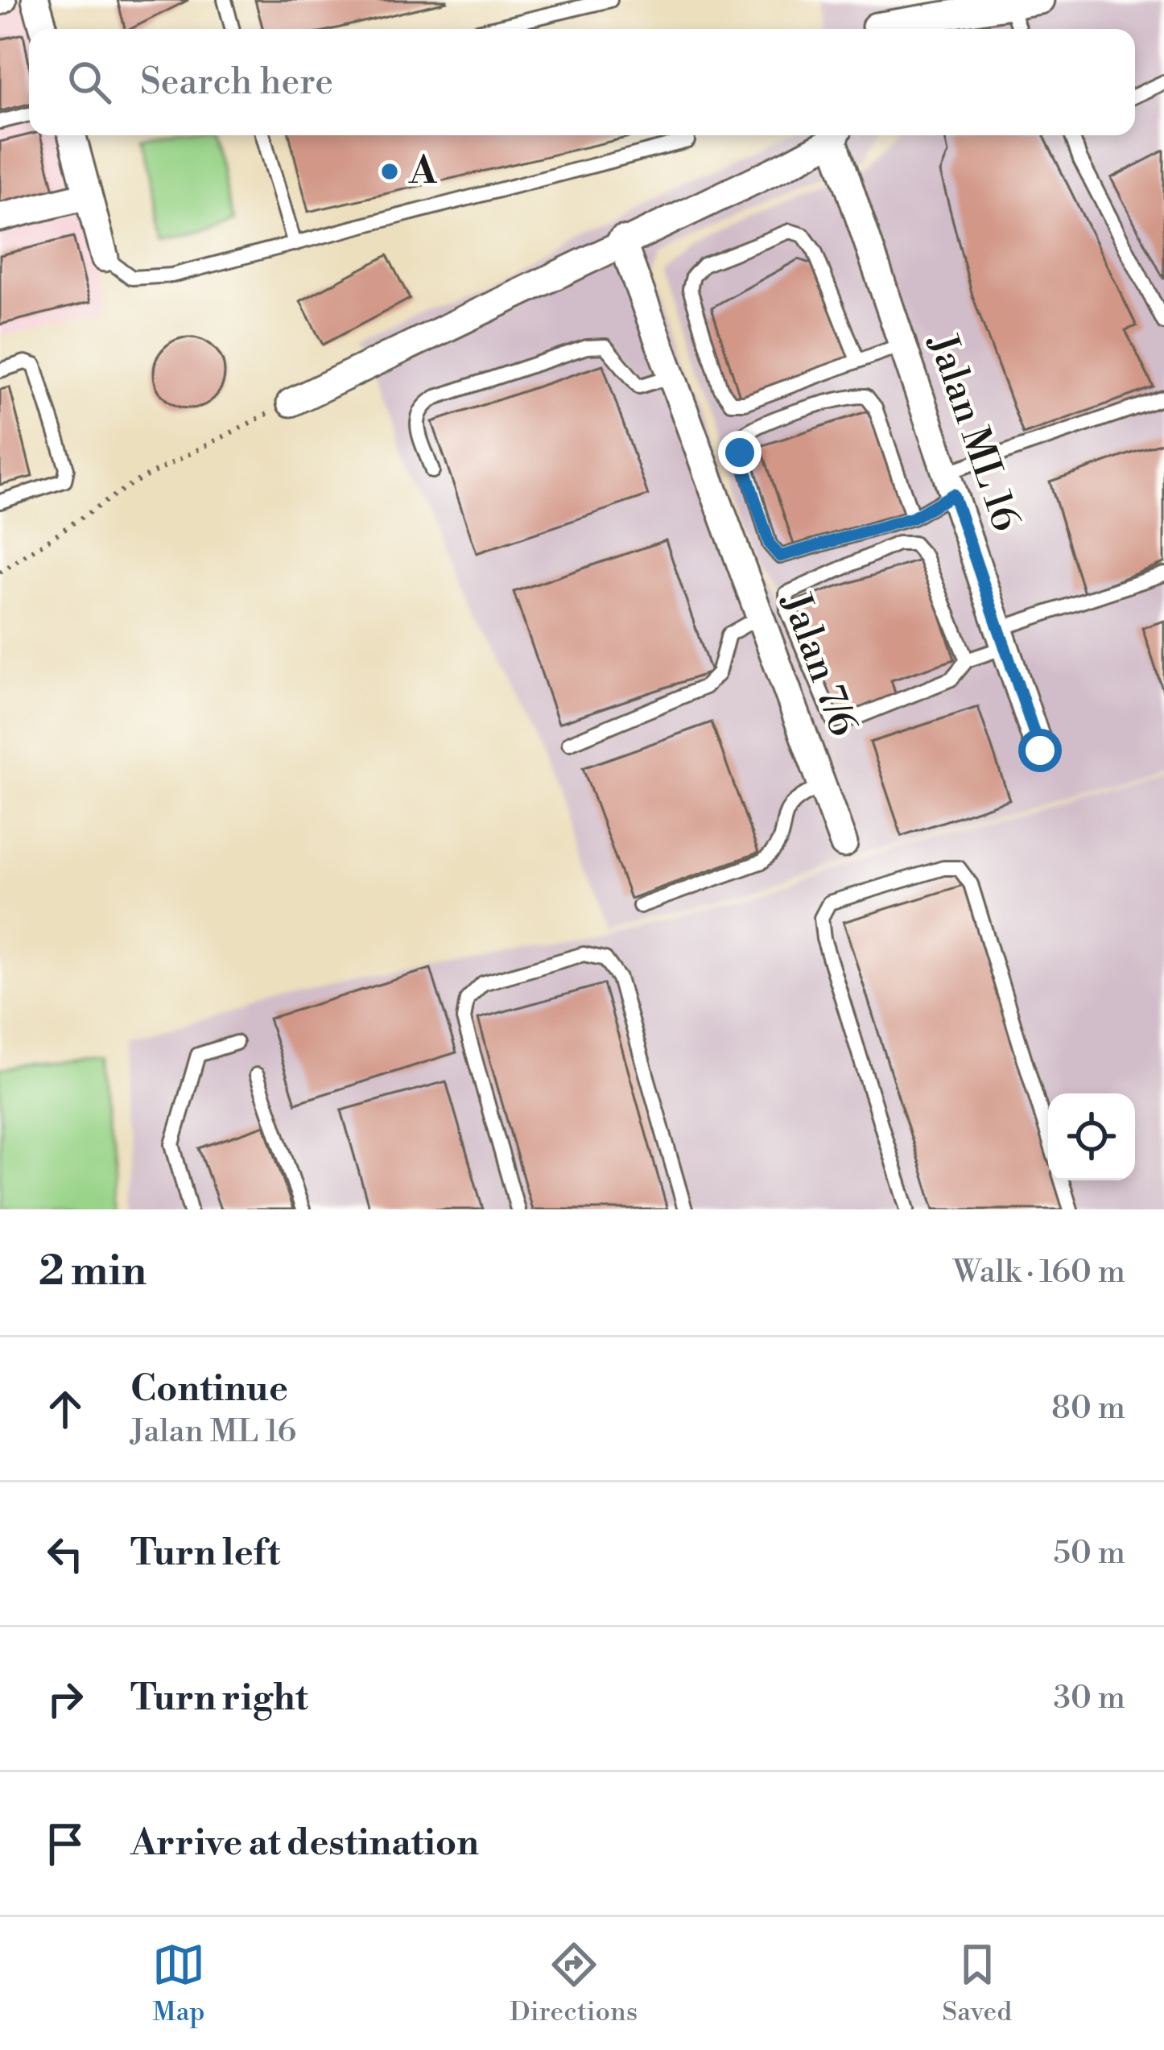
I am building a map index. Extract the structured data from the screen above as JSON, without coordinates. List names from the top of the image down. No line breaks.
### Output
{"streets":{"street":["Jalan ML 16","Jalan 7/6"]},"places":["A"],"page":{"search":"Search here","heading":["2 min","Walk · 160 m"],"list":[["Continue","Jalan ML 16","80 m"],["Turn left","50 m"],["Turn right","30 m"],"Arrive at destination"],"nav":["Map","Directions","Saved"]}}
